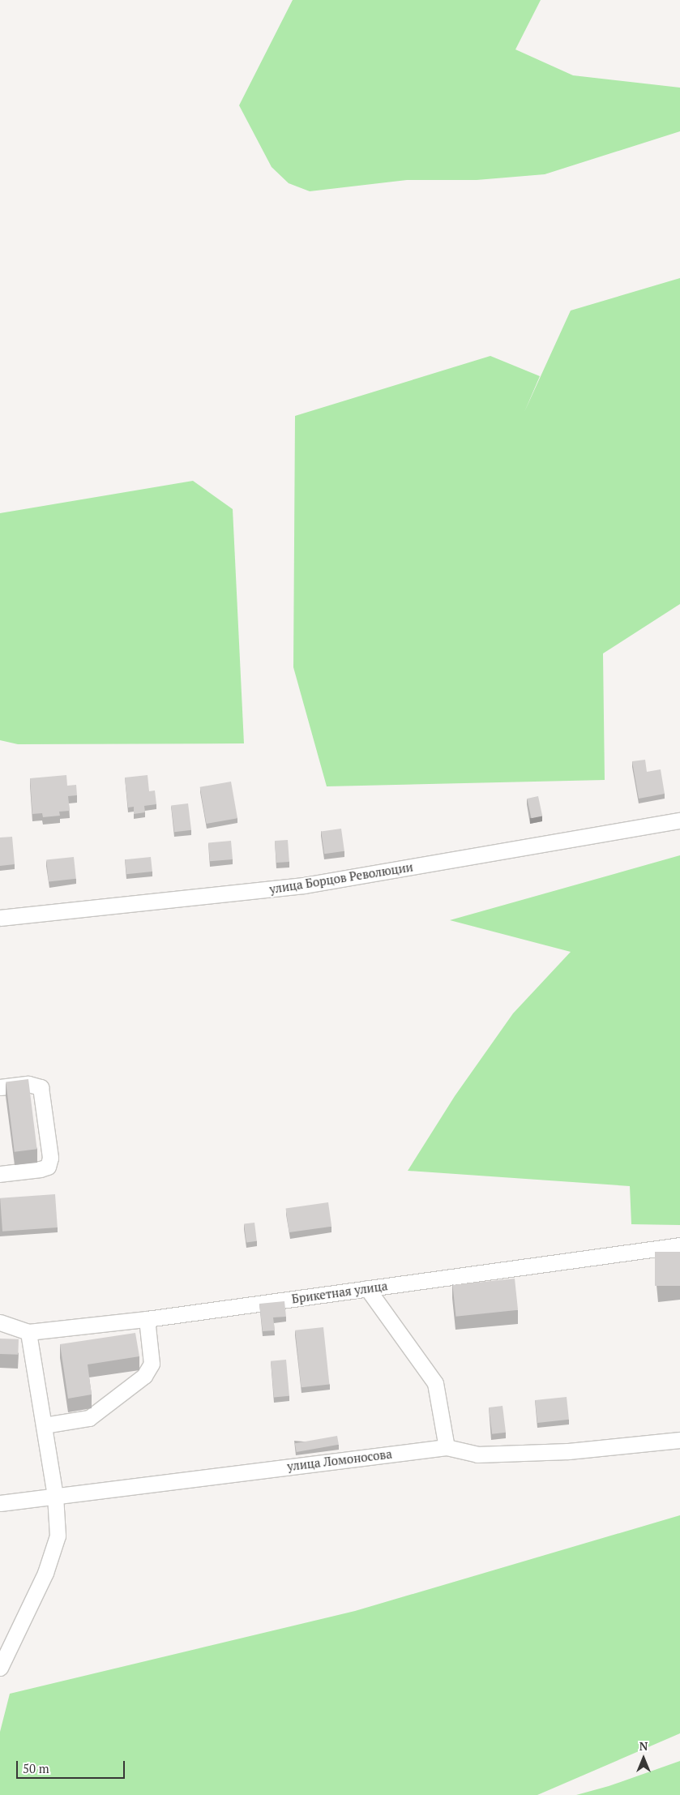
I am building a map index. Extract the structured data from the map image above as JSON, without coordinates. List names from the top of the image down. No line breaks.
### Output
{"streets":{"street":["улица Борцов Революции","Брикетная улица","улица Ломоносова"]},"scale_bar":"50 m","north":"top"}
